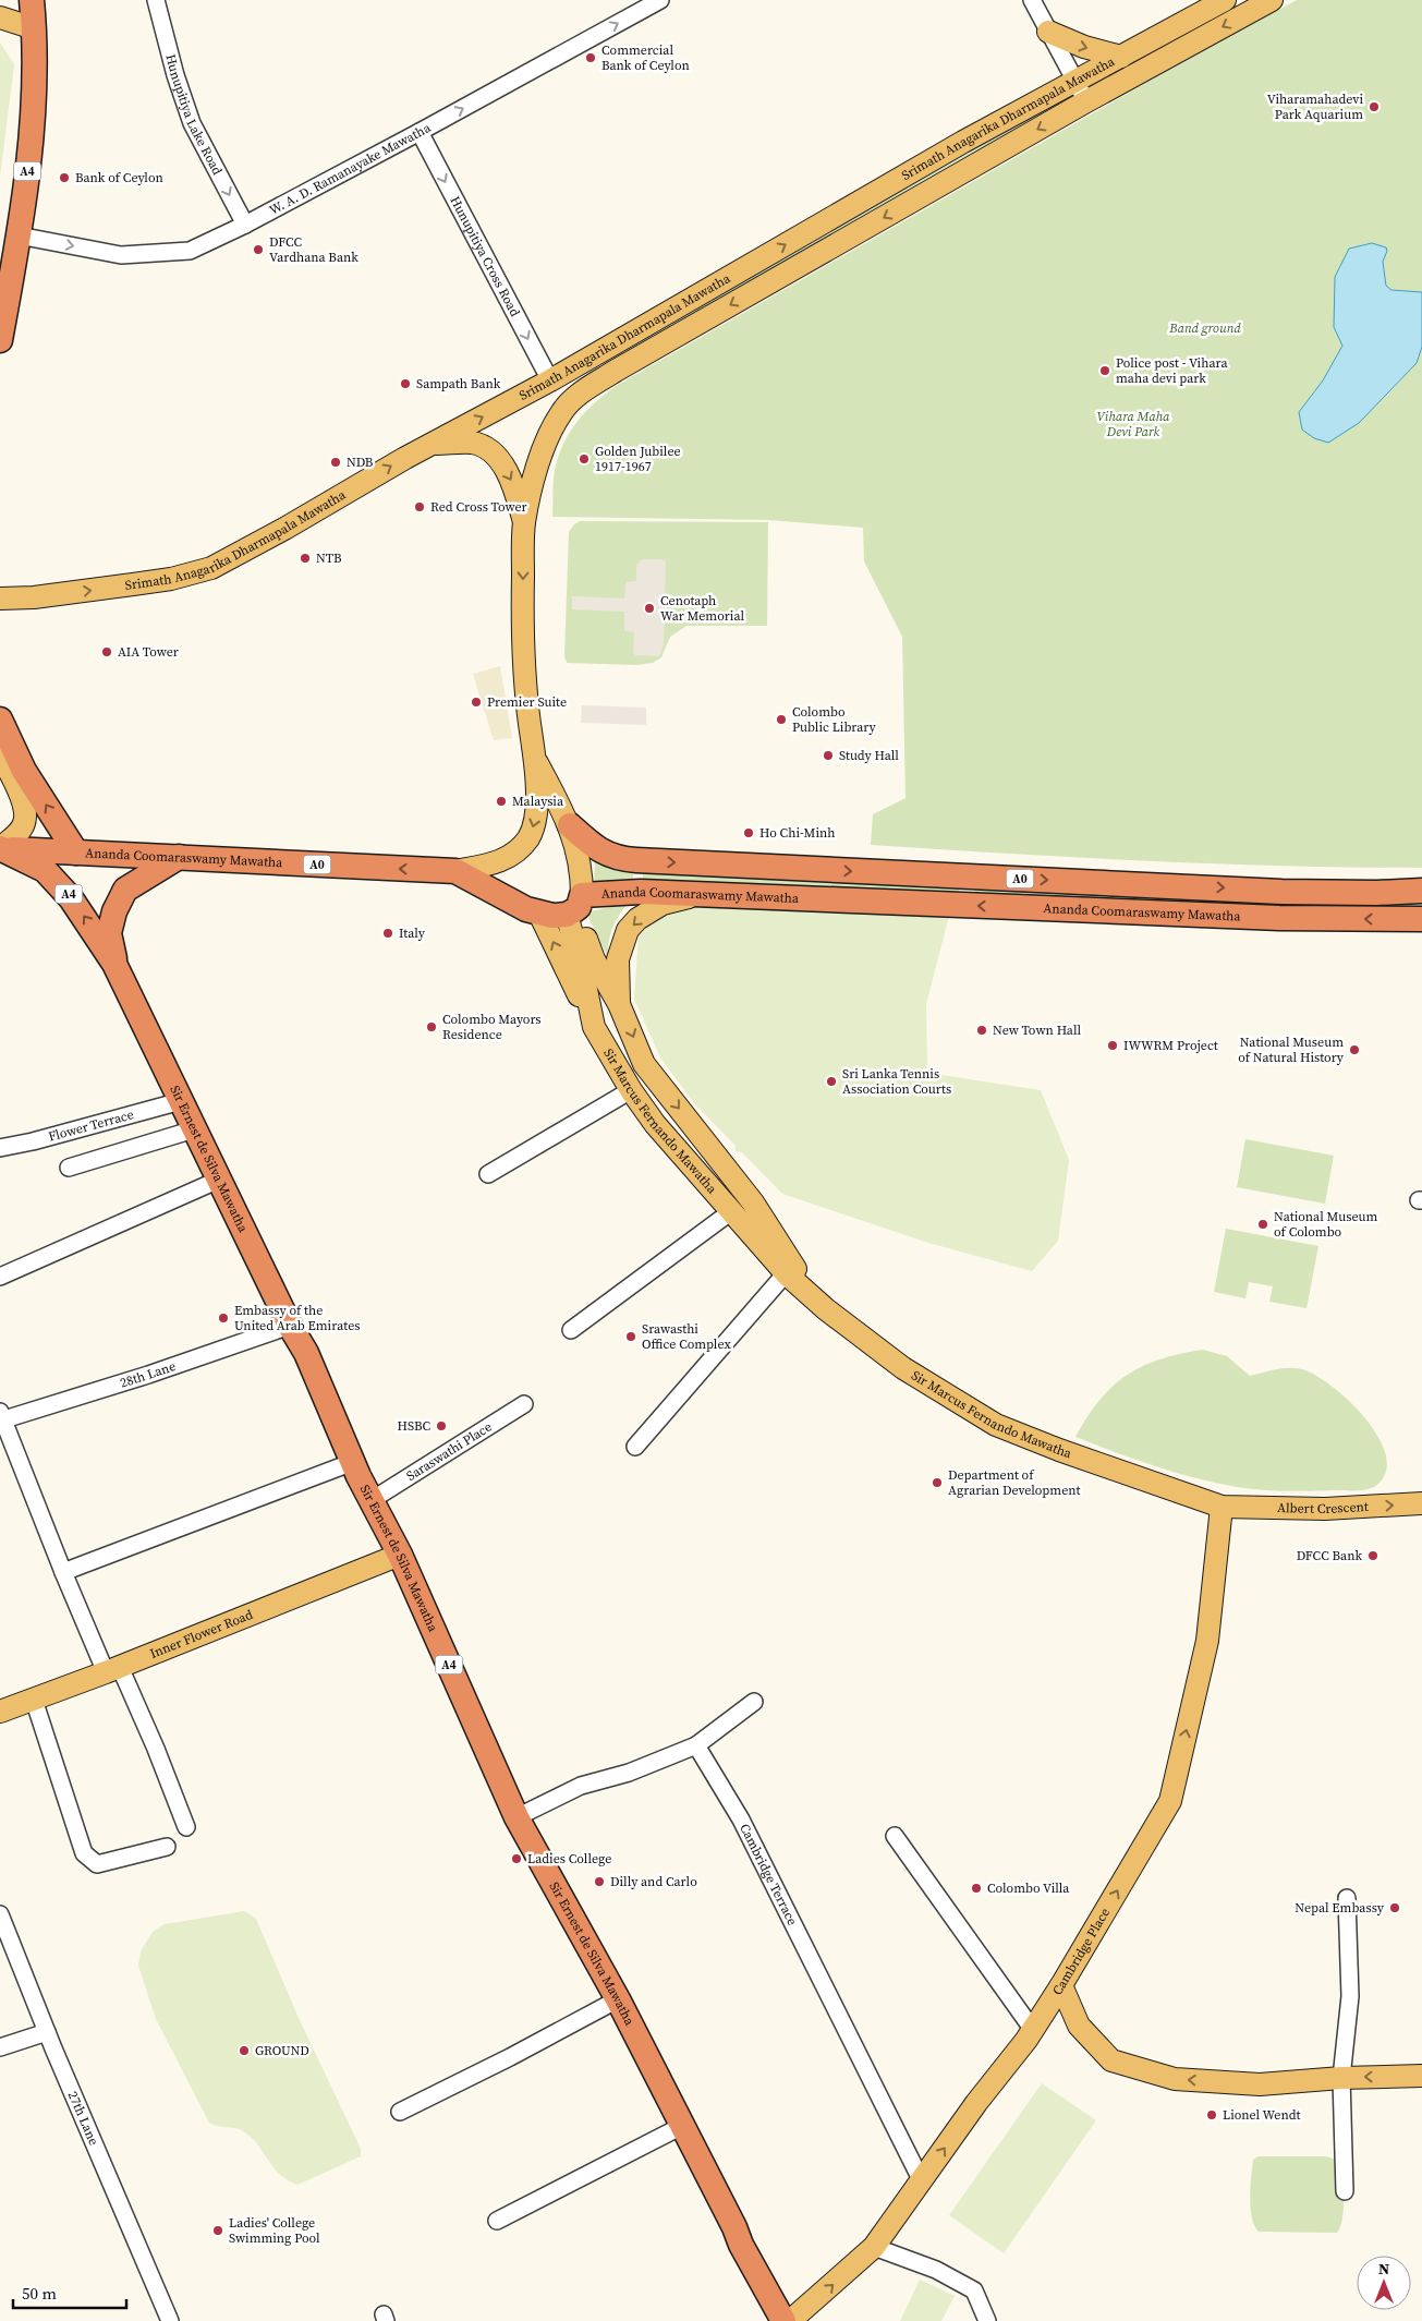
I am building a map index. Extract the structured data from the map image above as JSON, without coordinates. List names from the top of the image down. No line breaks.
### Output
{"streets":{"highway":["A4","Ananda Coomaraswamy Mawatha","A0","Sir Ernest de Silva Mawatha"],"main road":["Srimath Anagarika Dharmapala Mawatha","Sir Marcus Fernando Mawatha","Albert Crescent","Inner Flower Road","Cambridge Place"],"street":["Hunupitiya Lake Road","W. A. D. Ramanayake Mawatha","Hunupitiya Cross Road","Flower Terrace","28th Lane","Saraswathi Place","Cambridge Terrace","27th Lane"]},"crossings":[["Hunupitiya Lake Road","W. A. D. Ramanayake Mawatha"],["Srimath Anagarika Dharmapala Mawatha","Hunupitiya Cross Road"],["Srimath Anagarika Dharmapala Mawatha","Sir Marcus Fernando Mawatha"],["W. A. D. Ramanayake Mawatha","A4"],["W. A. D. Ramanayake Mawatha","Hunupitiya Cross Road"],["Ananda Coomaraswamy Mawatha","Sir Marcus Fernando Mawatha"],["Ananda Coomaraswamy Mawatha","Sir Ernest de Silva Mawatha"],["Sir Marcus Fernando Mawatha","Albert Crescent"],["Sir Marcus Fernando Mawatha","Cambridge Place"],["Flower Terrace","Sir Ernest de Silva Mawatha"],["Sir Ernest de Silva Mawatha","28th Lane"],["Sir Ernest de Silva Mawatha","Saraswathi Place"],["Sir Ernest de Silva Mawatha","Inner Flower Road"],["28th Lane","Inner Flower Road"],["Albert Crescent","Cambridge Place"],["Cambridge Terrace","Cambridge Place"]],"one_way":["Hunupitiya Lake Road","W. A. D. Ramanayake Mawatha","Hunupitiya Cross Road","Albert Crescent","Cambridge Place"],"parks":["Band ground","Vihara Maha Devi Park"],"places":["Commercial Bank of Ceylon","Viharamahadevi Park Aquarium","Bank of Ceylon","DFCC Vardhana Bank","Police post - Vihara maha devi park","Sampath Bank","Golden Jubilee 1917-1967","NDB","Red Cross Tower","NTB","Cenotaph War Memorial","AIA Tower","Premier Suite","Colombo Public Library","Study Hall","Malaysia","Ho Chi-Minh","Italy","Colombo Mayors Residence","New Town Hall","IWWRM Project","National Museum of Natural History","Sri Lanka Tennis Association Courts","National Museum of Colombo","Embassy of the United Arab Emirates","Srawasthi Office Complex","HSBC","Department of Agrarian Development","DFCC Bank","Ladies College","Dilly and Carlo","Colombo Villa","Nepal Embassy","GROUND","Lionel Wendt","Ladies' College Swimming Pool"],"scale_bar":"50 m","north":"top"}
